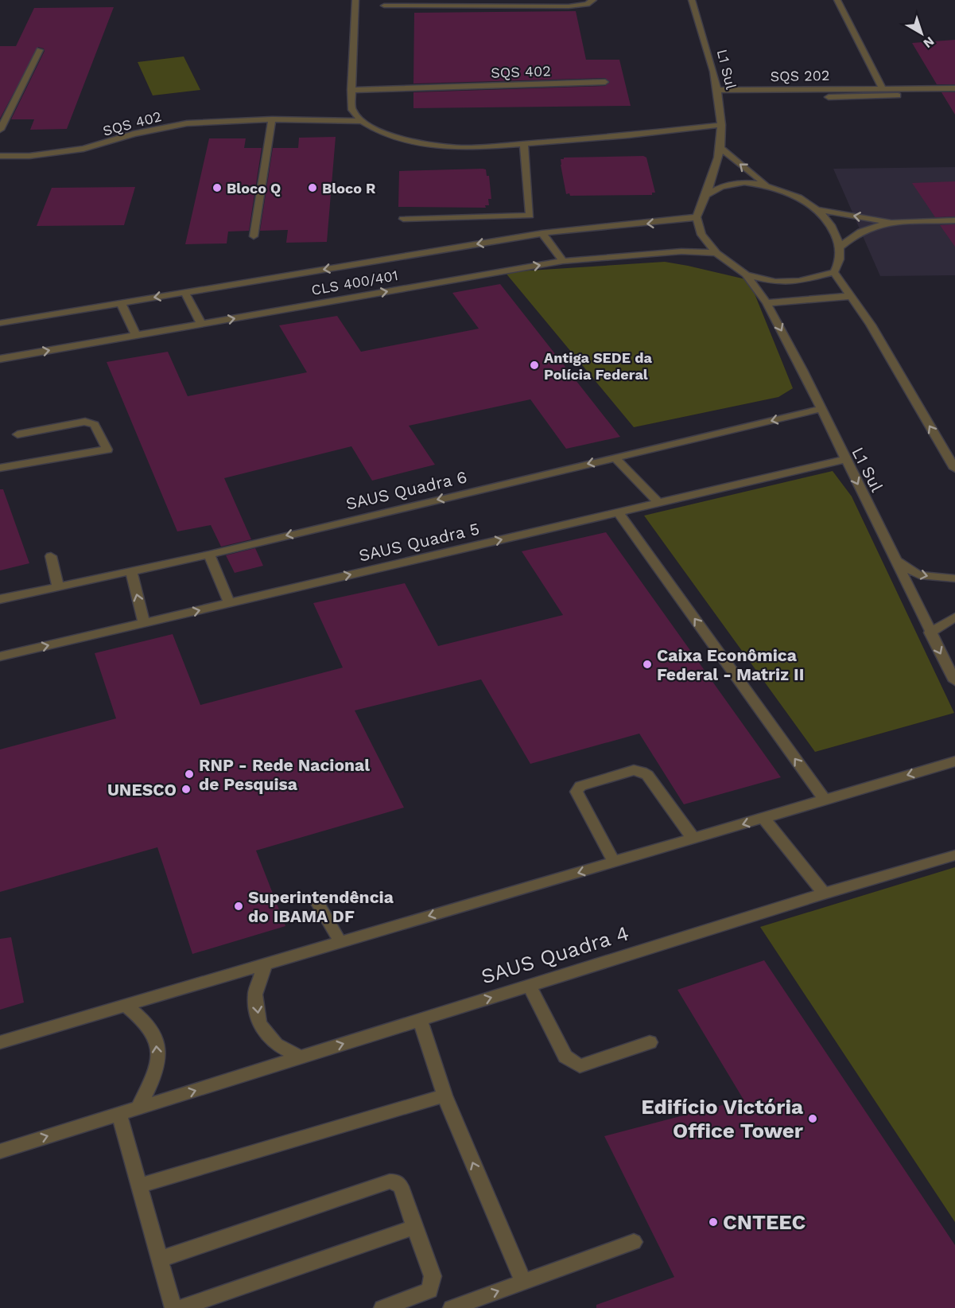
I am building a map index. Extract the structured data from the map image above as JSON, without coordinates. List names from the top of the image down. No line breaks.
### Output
{"streets":{"street":["L1 Sul","SQS 402","SQS 202","CLS 400/401","SAUS Quadra 6","SAUS Quadra 5","SAUS Quadra 4"]},"crossings":[["L1 Sul","SQS 402"],["L1 Sul","SQS 202"],["L1 Sul","CLS 400/401"],["L1 Sul","SAUS Quadra 6"],["L1 Sul","SAUS Quadra 5"]],"one_way":["SAUS Quadra 6","SAUS Quadra 5"],"places":["Bloco Q","Bloco R","Antiga SEDE da Polícia Federal","Caixa Econômica Federal - Matriz II","RNP - Rede Nacional de Pesquisa","UNESCO","Superintendência do IBAMA DF","Edifício Victória Office Tower","CNTEEC"],"north":"bottom right"}
